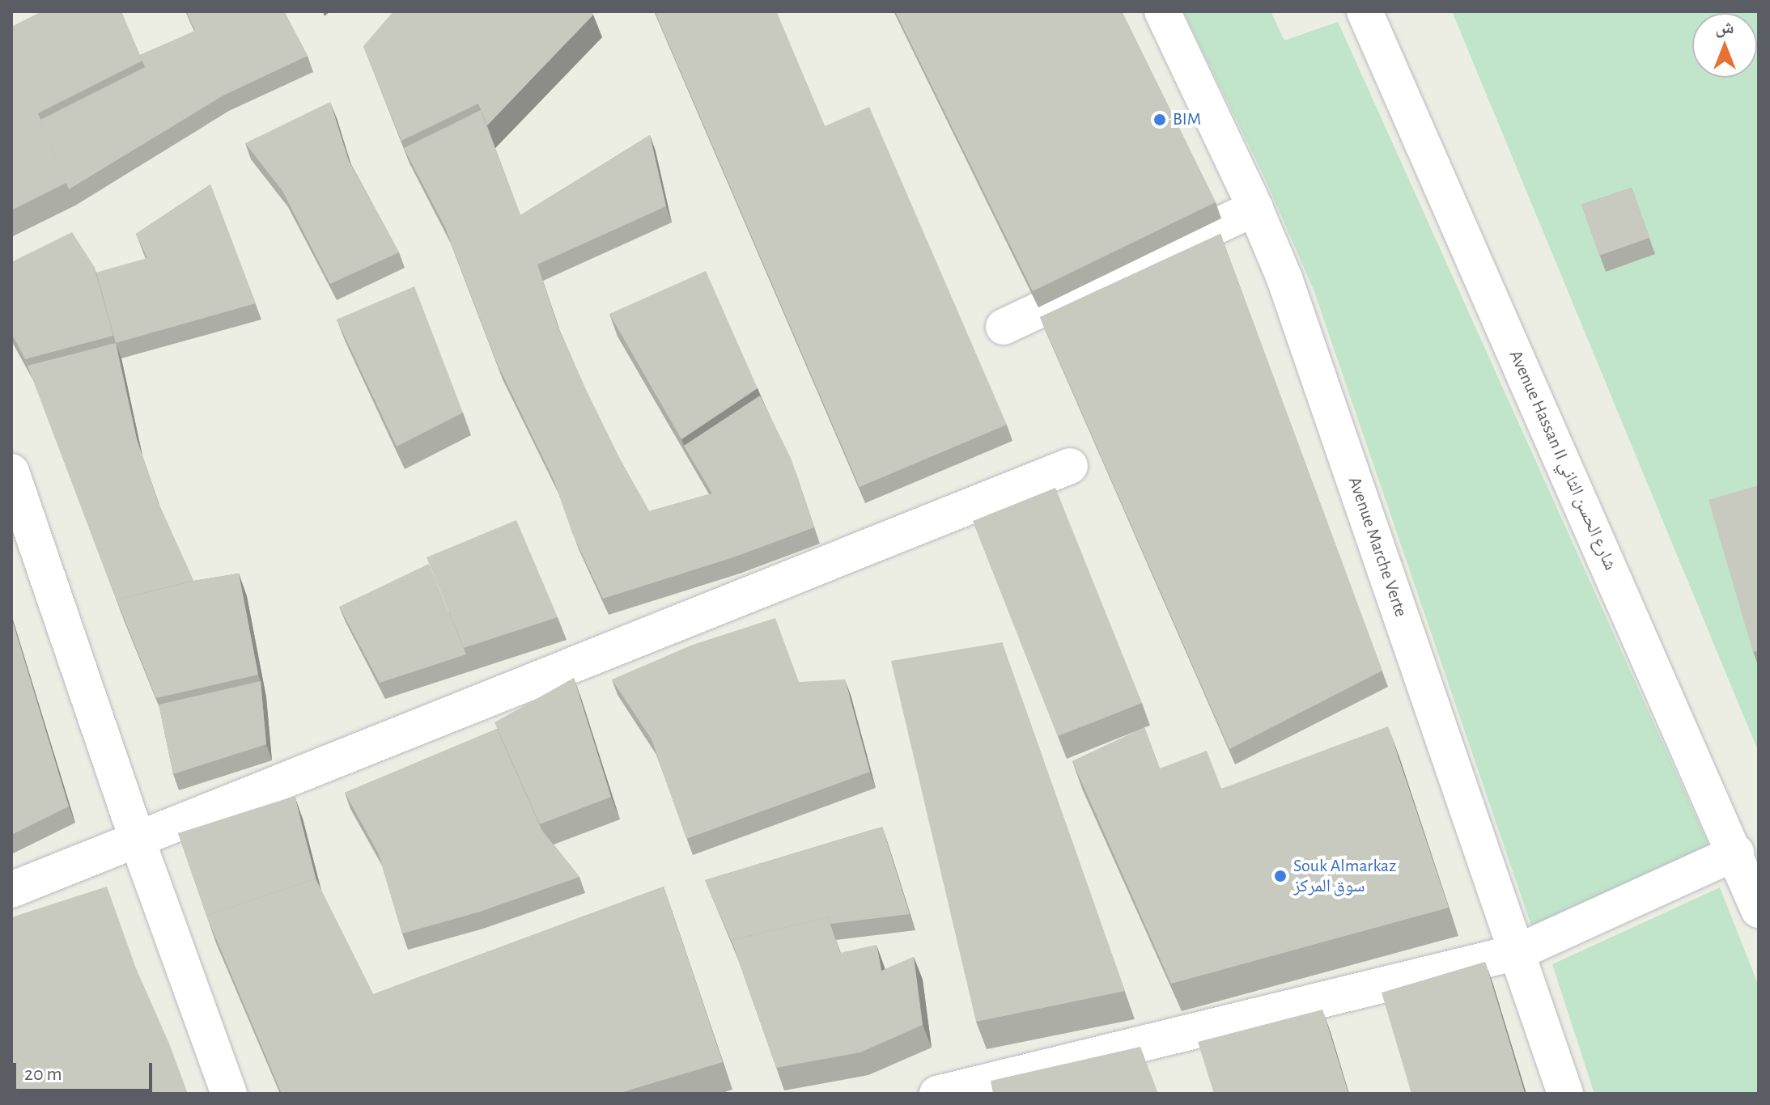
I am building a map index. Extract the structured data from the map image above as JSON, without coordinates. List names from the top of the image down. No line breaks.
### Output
{"streets":{"street":["Avenue Hassan II شارع الحسن الثاني","Avenue Marche Verte"]},"places":["BIM","Souk Almarkaz سوق المركز"],"scale_bar":"20 m","north":"top"}
